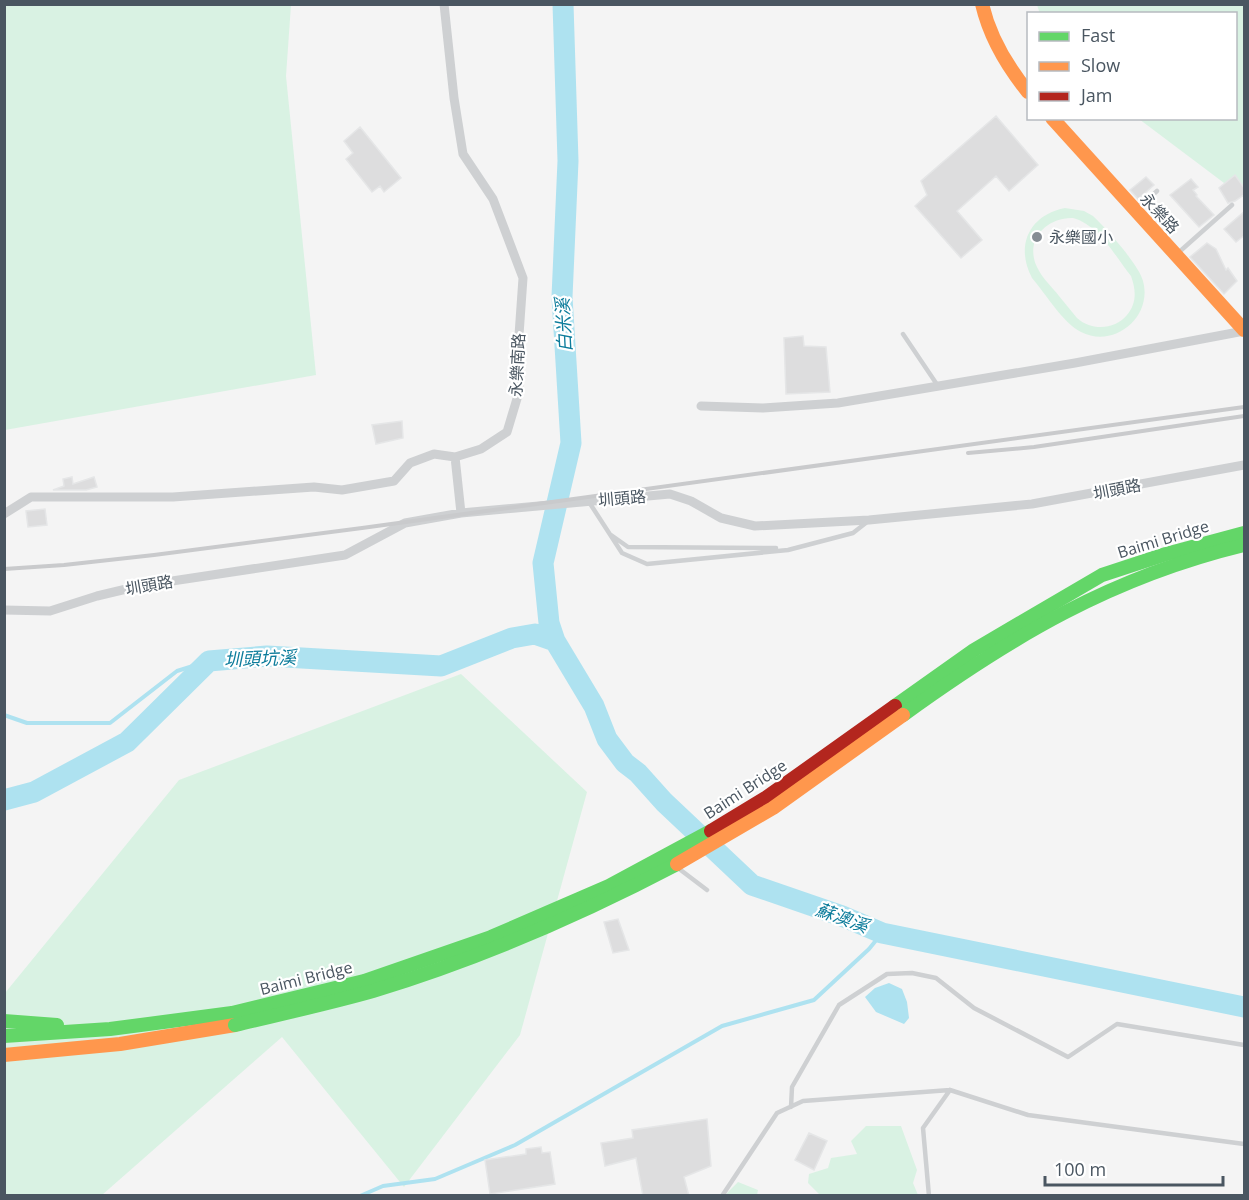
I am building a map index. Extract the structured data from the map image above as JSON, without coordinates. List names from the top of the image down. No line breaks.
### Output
{"streets":{"main road":["永樂路","Baimi Bridge"],"street":["永樂南路","圳頭路"]},"water":["白米溪","圳頭坑溪","蘇澳溪"],"places":["永樂國小"],"legend":["Fast","Slow","Jam"],"scale_bar":"100 m"}
